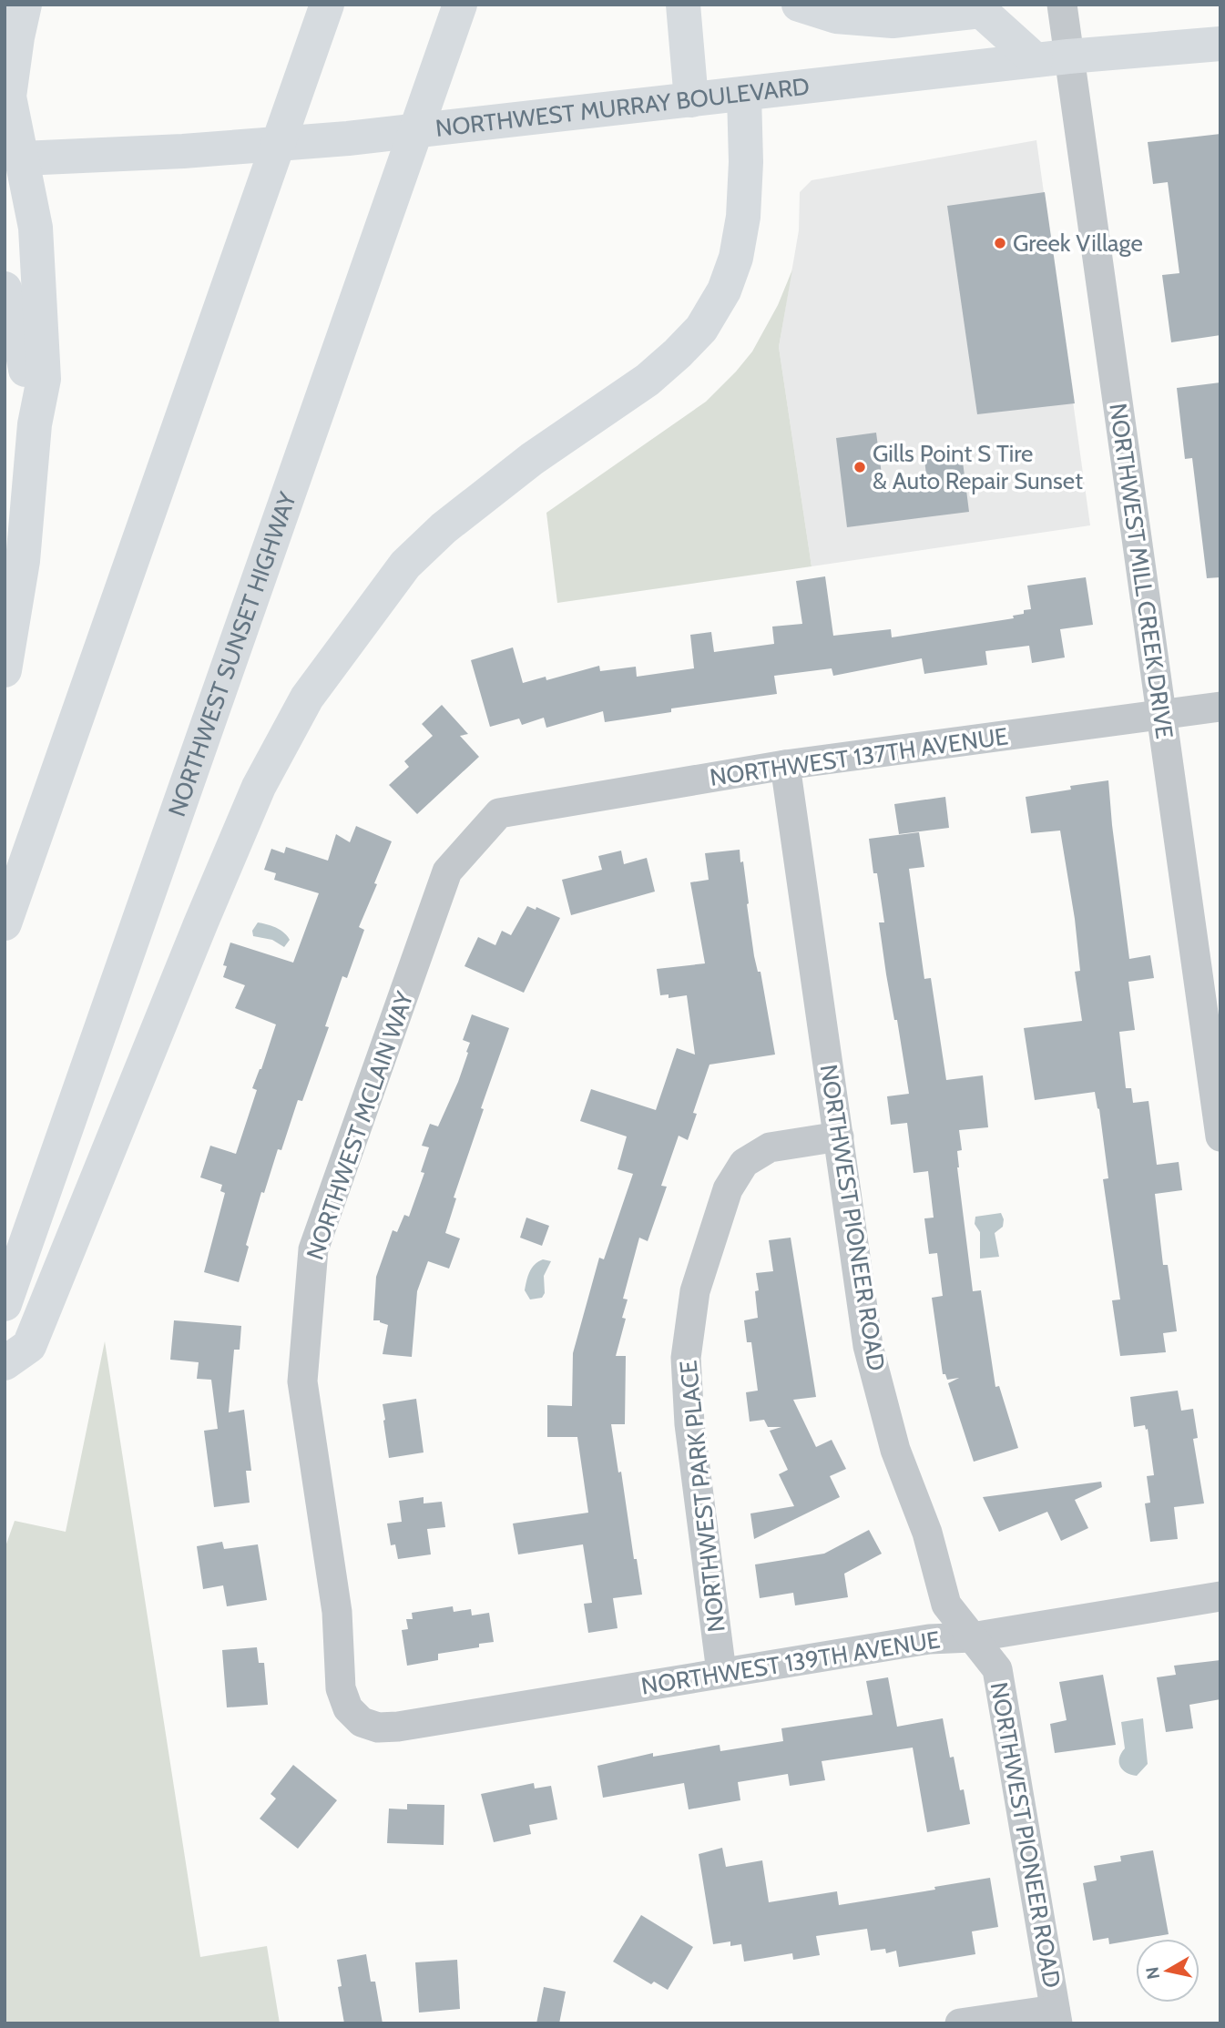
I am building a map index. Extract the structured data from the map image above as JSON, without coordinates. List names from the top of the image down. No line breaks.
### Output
{"streets":{"main road":["NORTHWEST MURRAY BOULEVARD","NORTHWEST SUNSET HIGHWAY"],"street":["NORTHWEST MILL CREEK DRIVE","NORTHWEST 137TH AVENUE","NORTHWEST MCLAIN WAY","NORTHWEST PIONEER ROAD","NORTHWEST PARK PLACE","NORTHWEST 139TH AVENUE"]},"crossings":[["NORTHWEST MURRAY BOULEVARD","NORTHWEST MILL CREEK DRIVE"],["NORTHWEST MILL CREEK DRIVE","NORTHWEST 137TH AVENUE"],["NORTHWEST 137TH AVENUE","NORTHWEST MCLAIN WAY"],["NORTHWEST 137TH AVENUE","NORTHWEST PIONEER ROAD"],["NORTHWEST MCLAIN WAY","NORTHWEST 139TH AVENUE"],["NORTHWEST PIONEER ROAD","NORTHWEST PARK PLACE"],["NORTHWEST PIONEER ROAD","NORTHWEST 139TH AVENUE"],["NORTHWEST PARK PLACE","NORTHWEST 139TH AVENUE"]],"places":["Greek Village","Gills Point S Tire & Auto Repair Sunset"],"north":"left"}
